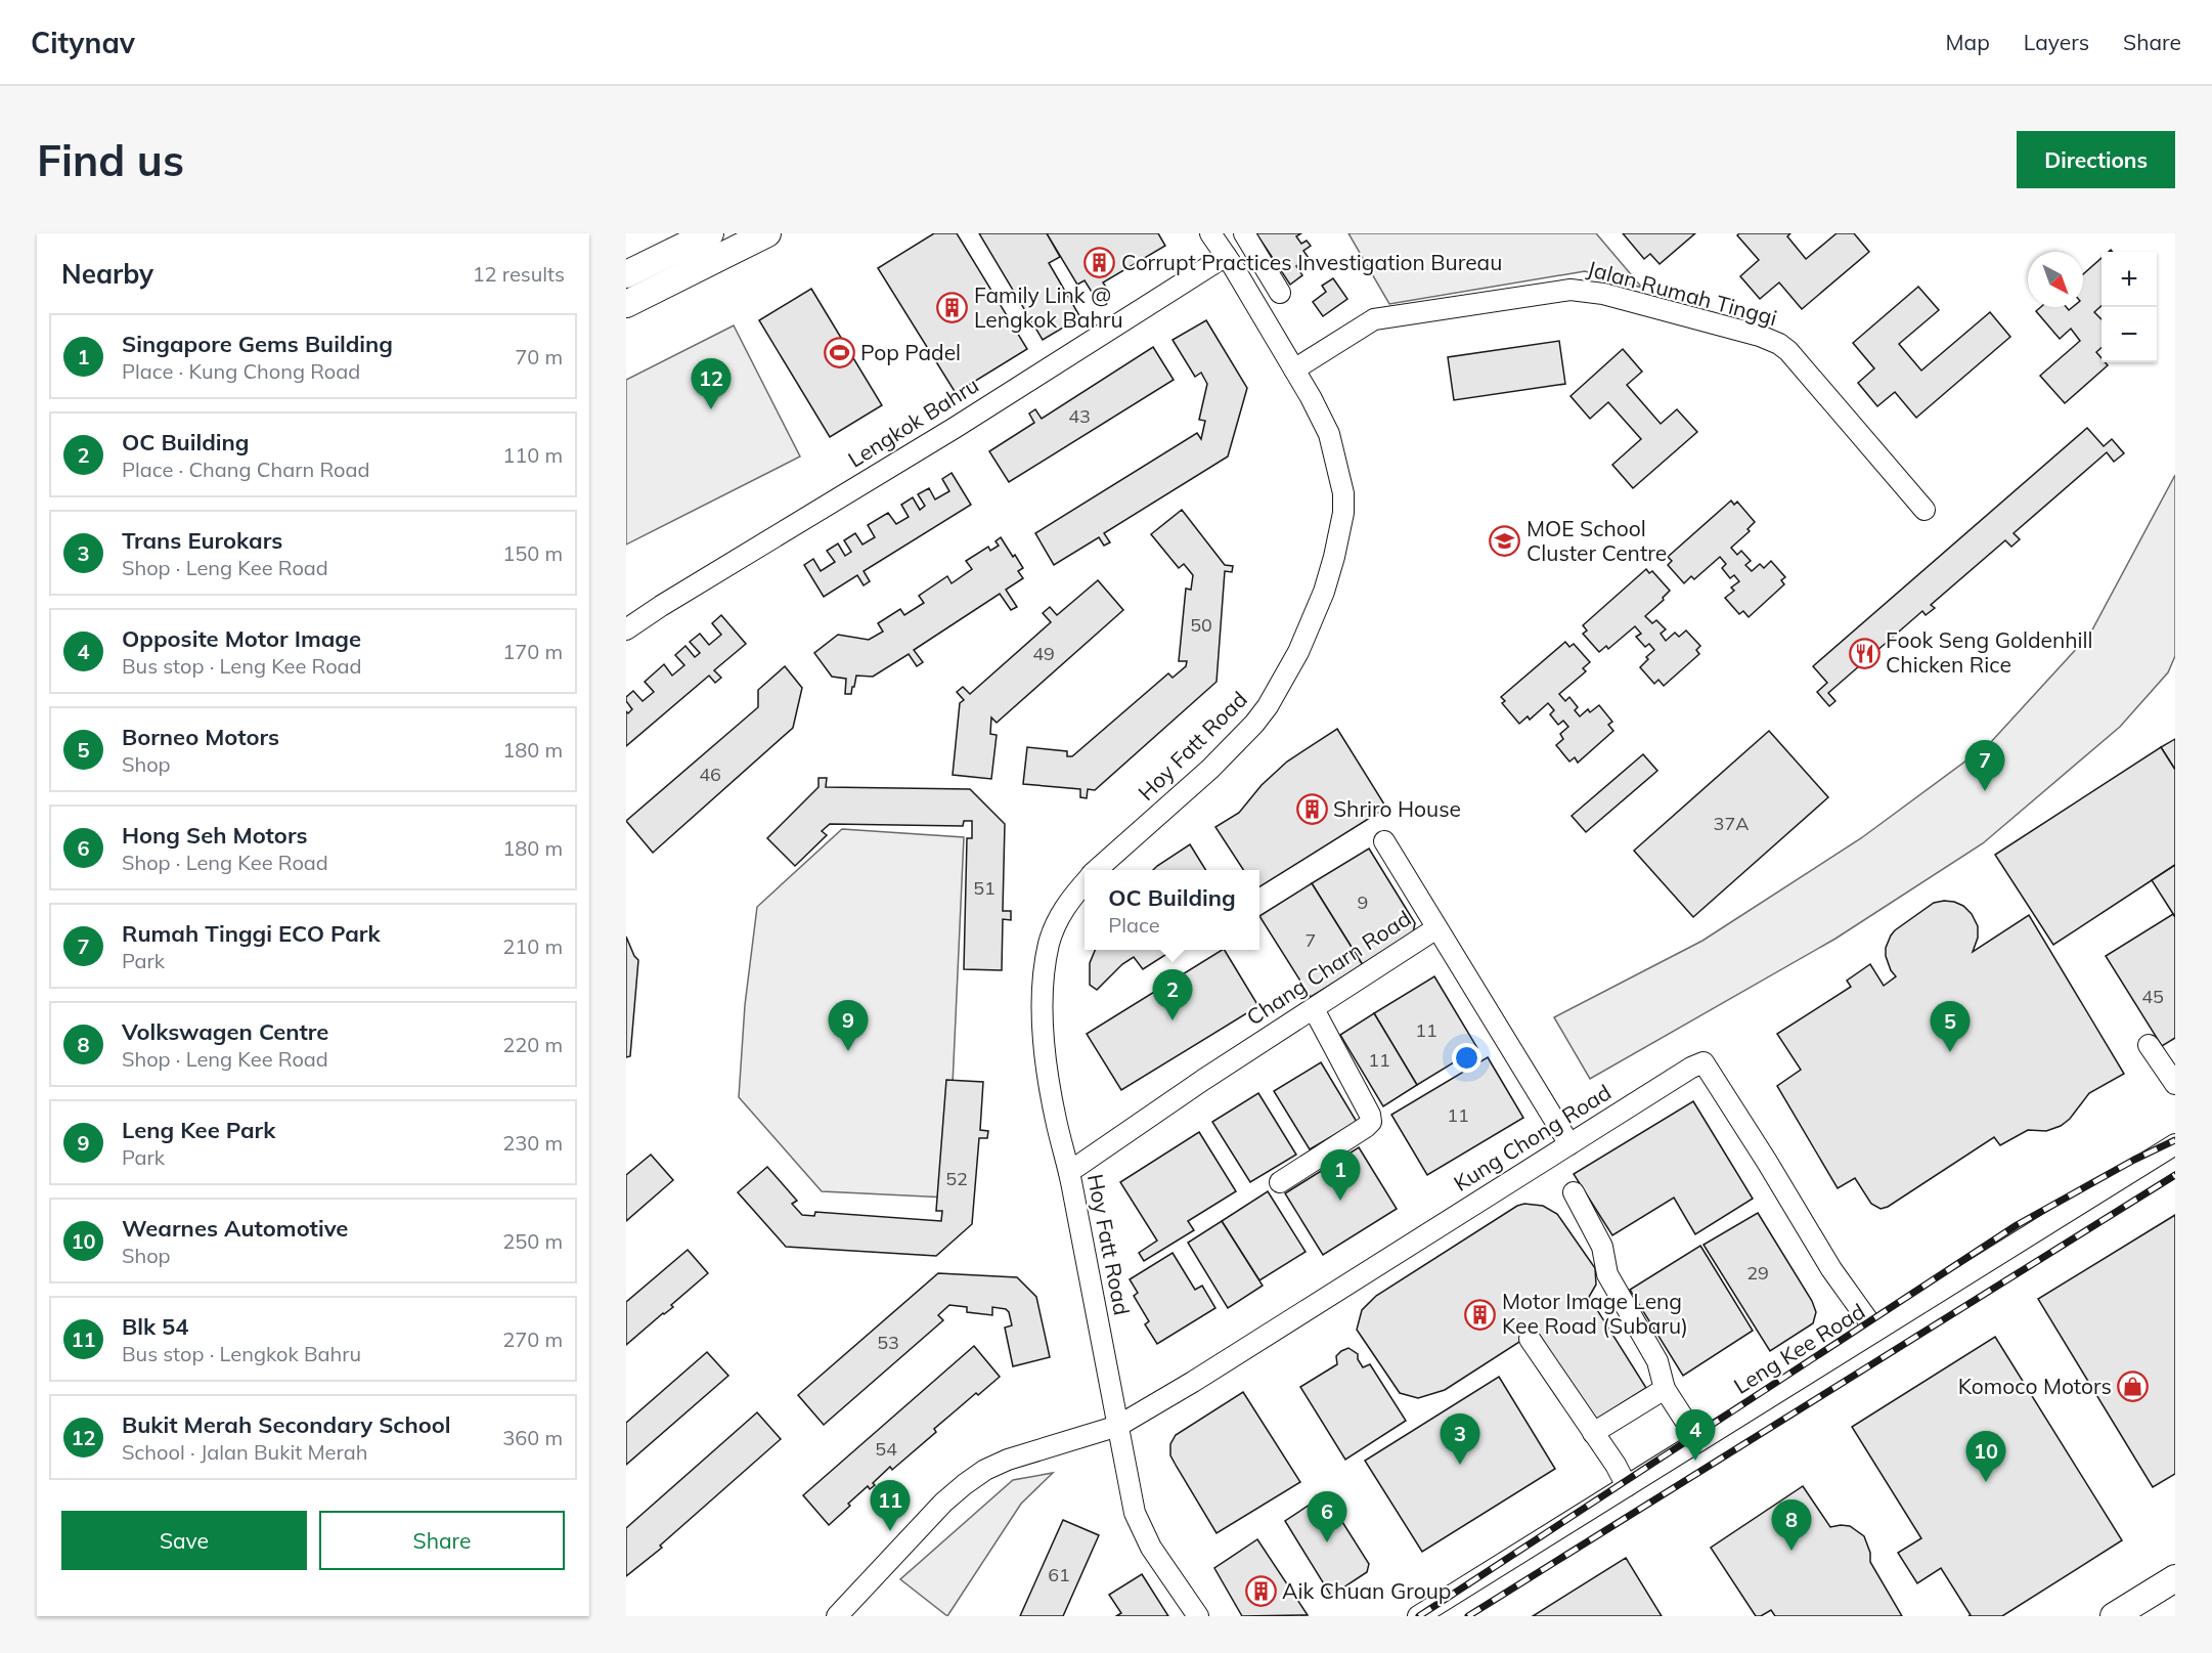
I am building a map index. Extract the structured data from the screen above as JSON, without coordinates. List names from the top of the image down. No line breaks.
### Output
{"streets":{"street":["Jalan Rumah Tinggi","Lengkok Bahru","Hoy Fatt Road","Chang Charn Road","Kung Chong Road","Leng Kee Road"]},"crossings":[["Jalan Rumah Tinggi","Hoy Fatt Road"],["Lengkok Bahru","Hoy Fatt Road"],["Hoy Fatt Road","Chang Charn Road"],["Hoy Fatt Road","Kung Chong Road"],["Chang Charn Road","Kung Chong Road"],["Kung Chong Road","Leng Kee Road"]],"places":{"building":["Corrupt Practices Investigation Bureau","Family Link @ Lengkok Bahru","Shriro House","Motor Image Leng Kee Road (Subaru)","Aik Chuan Group"],"sports":["Pop Padel"],"school or university":["MOE School Cluster Centre"],"restaurant":["Fook Seng Goldenhill Chicken Rice"],"shop":["Komoco Motors"]},"house_numbers":["43","50","49","46","37A","51","9","7","45","11","11","11","52","29","53","54","61"],"north":"bottom right","page":{"header":"Citynav","nav":["Map","Layers","Share"],"buttons":["Directions",["Save","Share"]],"title":"Find us","heading":["Nearby","12 results"],"map_buttons":["+","−"],"list":[{"mark":"1","name":"Singapore Gems Building","note":"Place · Kung Chong Road","value":"70 m"},{"mark":"2","name":"OC Building","note":"Place · Chang Charn Road","value":"110 m"},{"mark":"3","name":"Trans Eurokars","note":"Shop · Leng Kee Road","value":"150 m"},{"mark":"4","name":"Opposite Motor Image","note":"Bus stop · Leng Kee Road","value":"170 m"},{"mark":"5","name":"Borneo Motors","note":"Shop","value":"180 m"},{"mark":"6","name":"Hong Seh Motors","note":"Shop · Leng Kee Road","value":"180 m"},{"mark":"7","name":"Rumah Tinggi ECO Park","note":"Park","value":"210 m"},{"mark":"8","name":"Volkswagen Centre","note":"Shop · Leng Kee Road","value":"220 m"},{"mark":"9","name":"Leng Kee Park","note":"Park","value":"230 m"},{"mark":"10","name":"Wearnes Automotive","note":"Shop","value":"250 m"},{"mark":"11","name":"Blk 54","note":"Bus stop · Lengkok Bahru","value":"270 m"},{"mark":"12","name":"Bukit Merah Secondary School","note":"School · Jalan Bukit Merah","value":"360 m"}],"pins":["12","7","2","9","5","1","4","3","10","11","6","8"],"popup":["OC Building","Place"]}}
